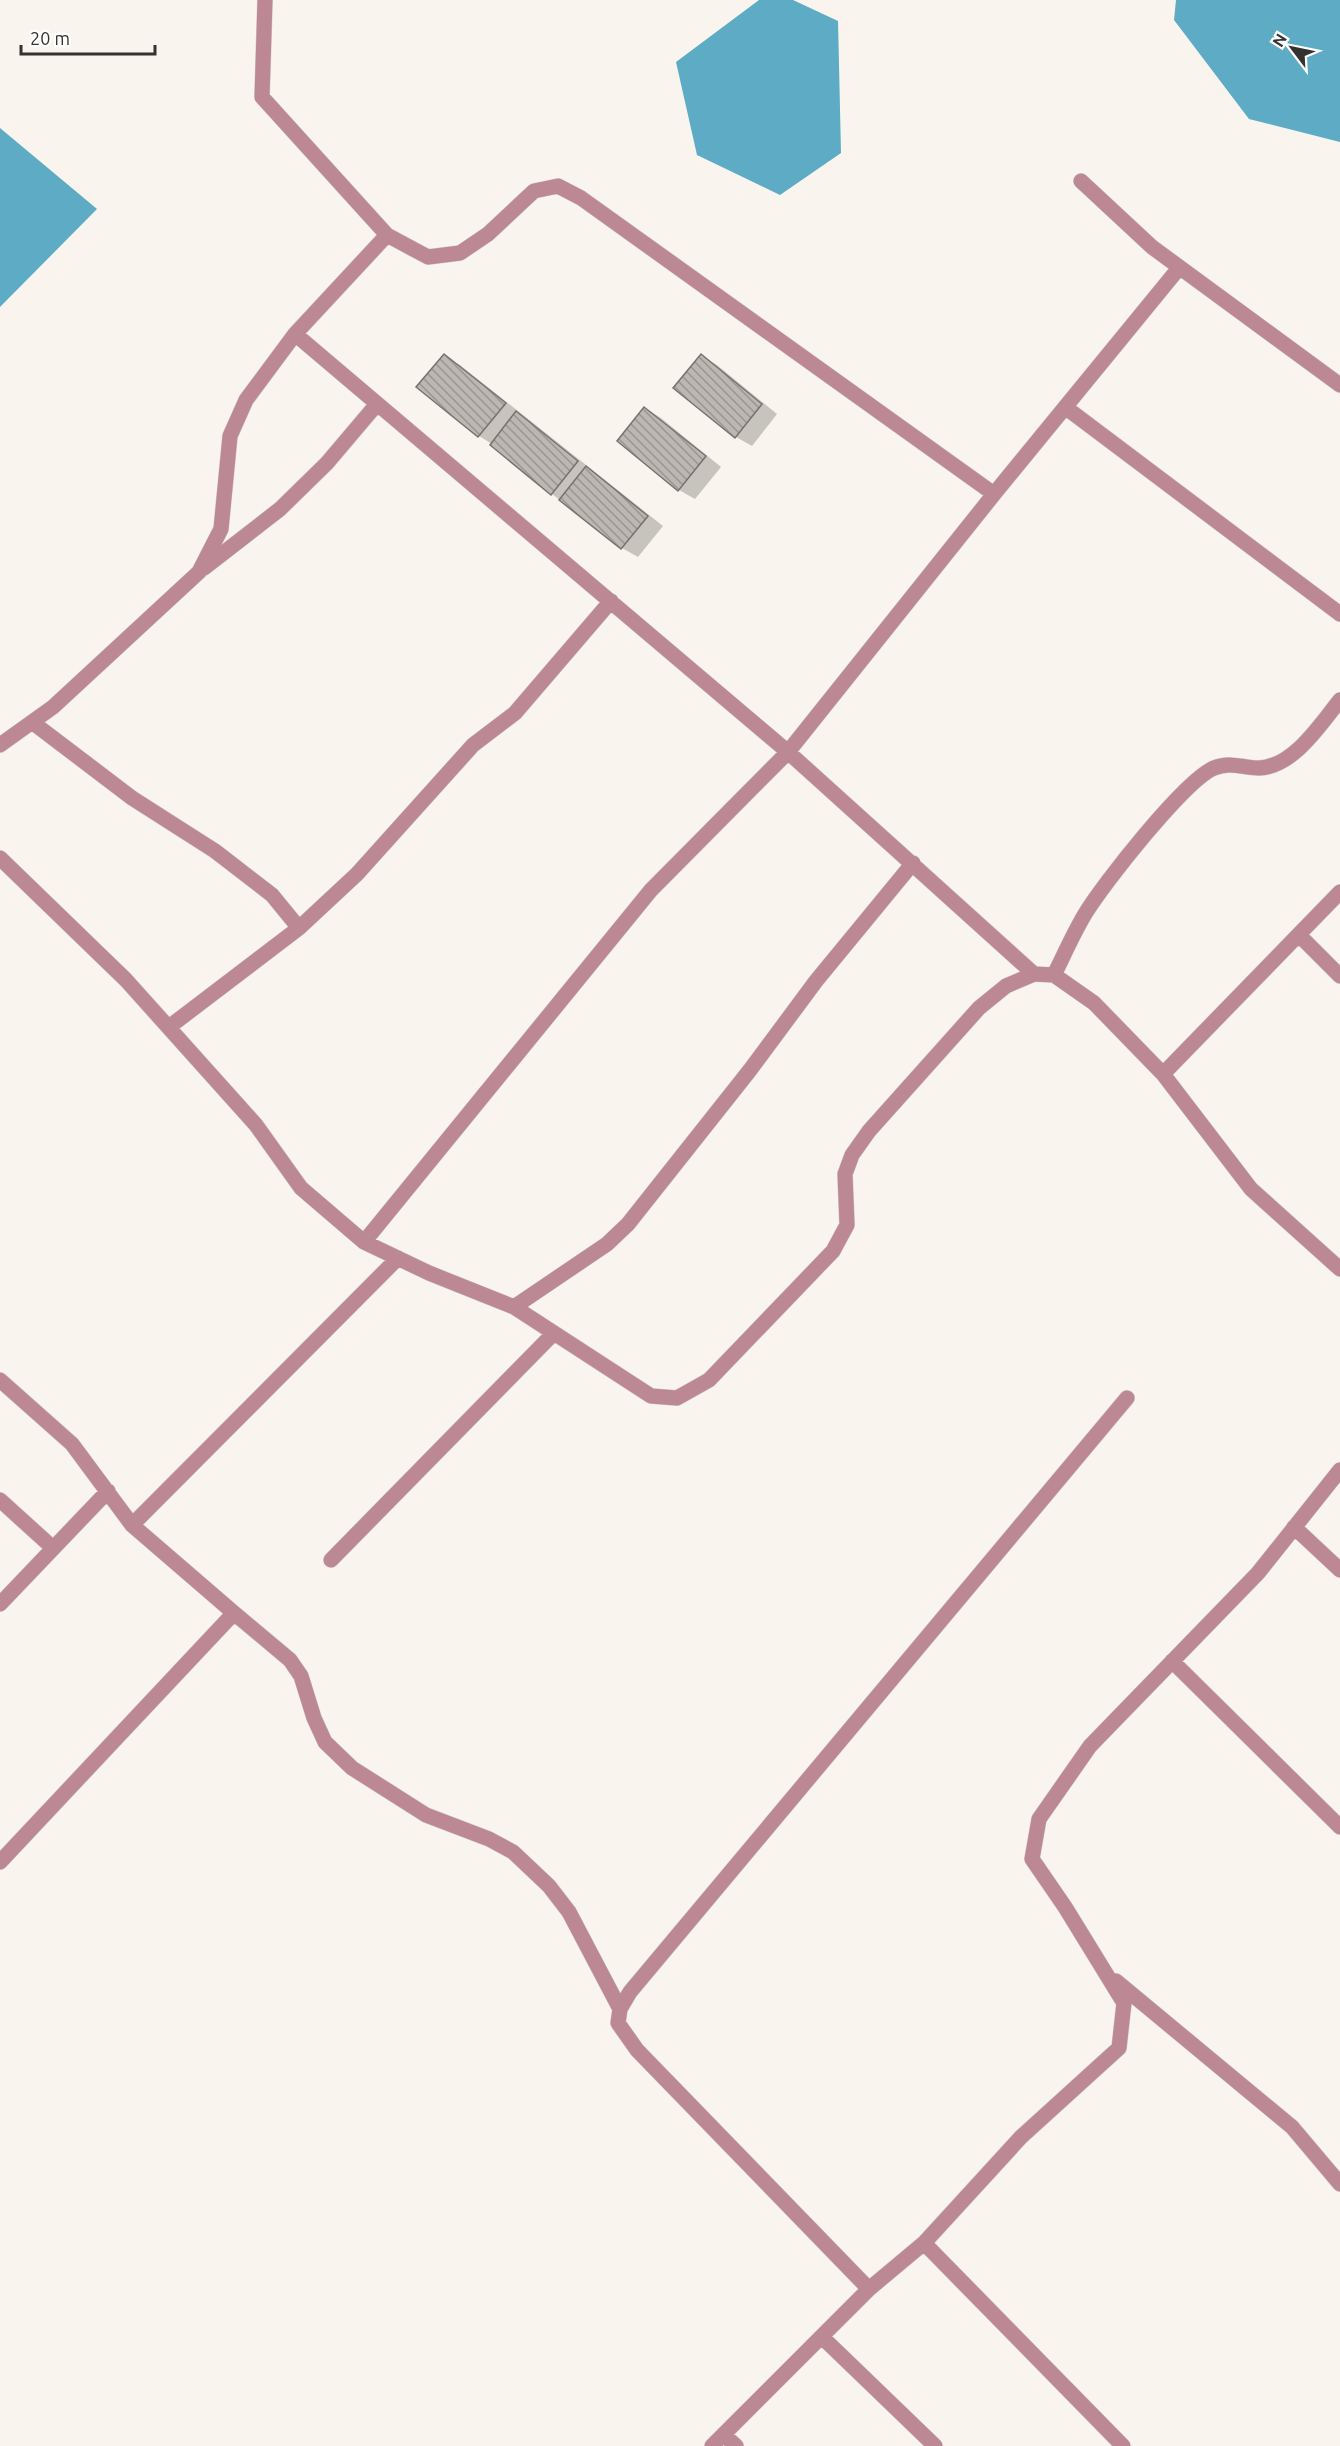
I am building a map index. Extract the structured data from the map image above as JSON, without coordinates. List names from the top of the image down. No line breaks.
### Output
{"scale_bar":"20 m","north":"top left"}
